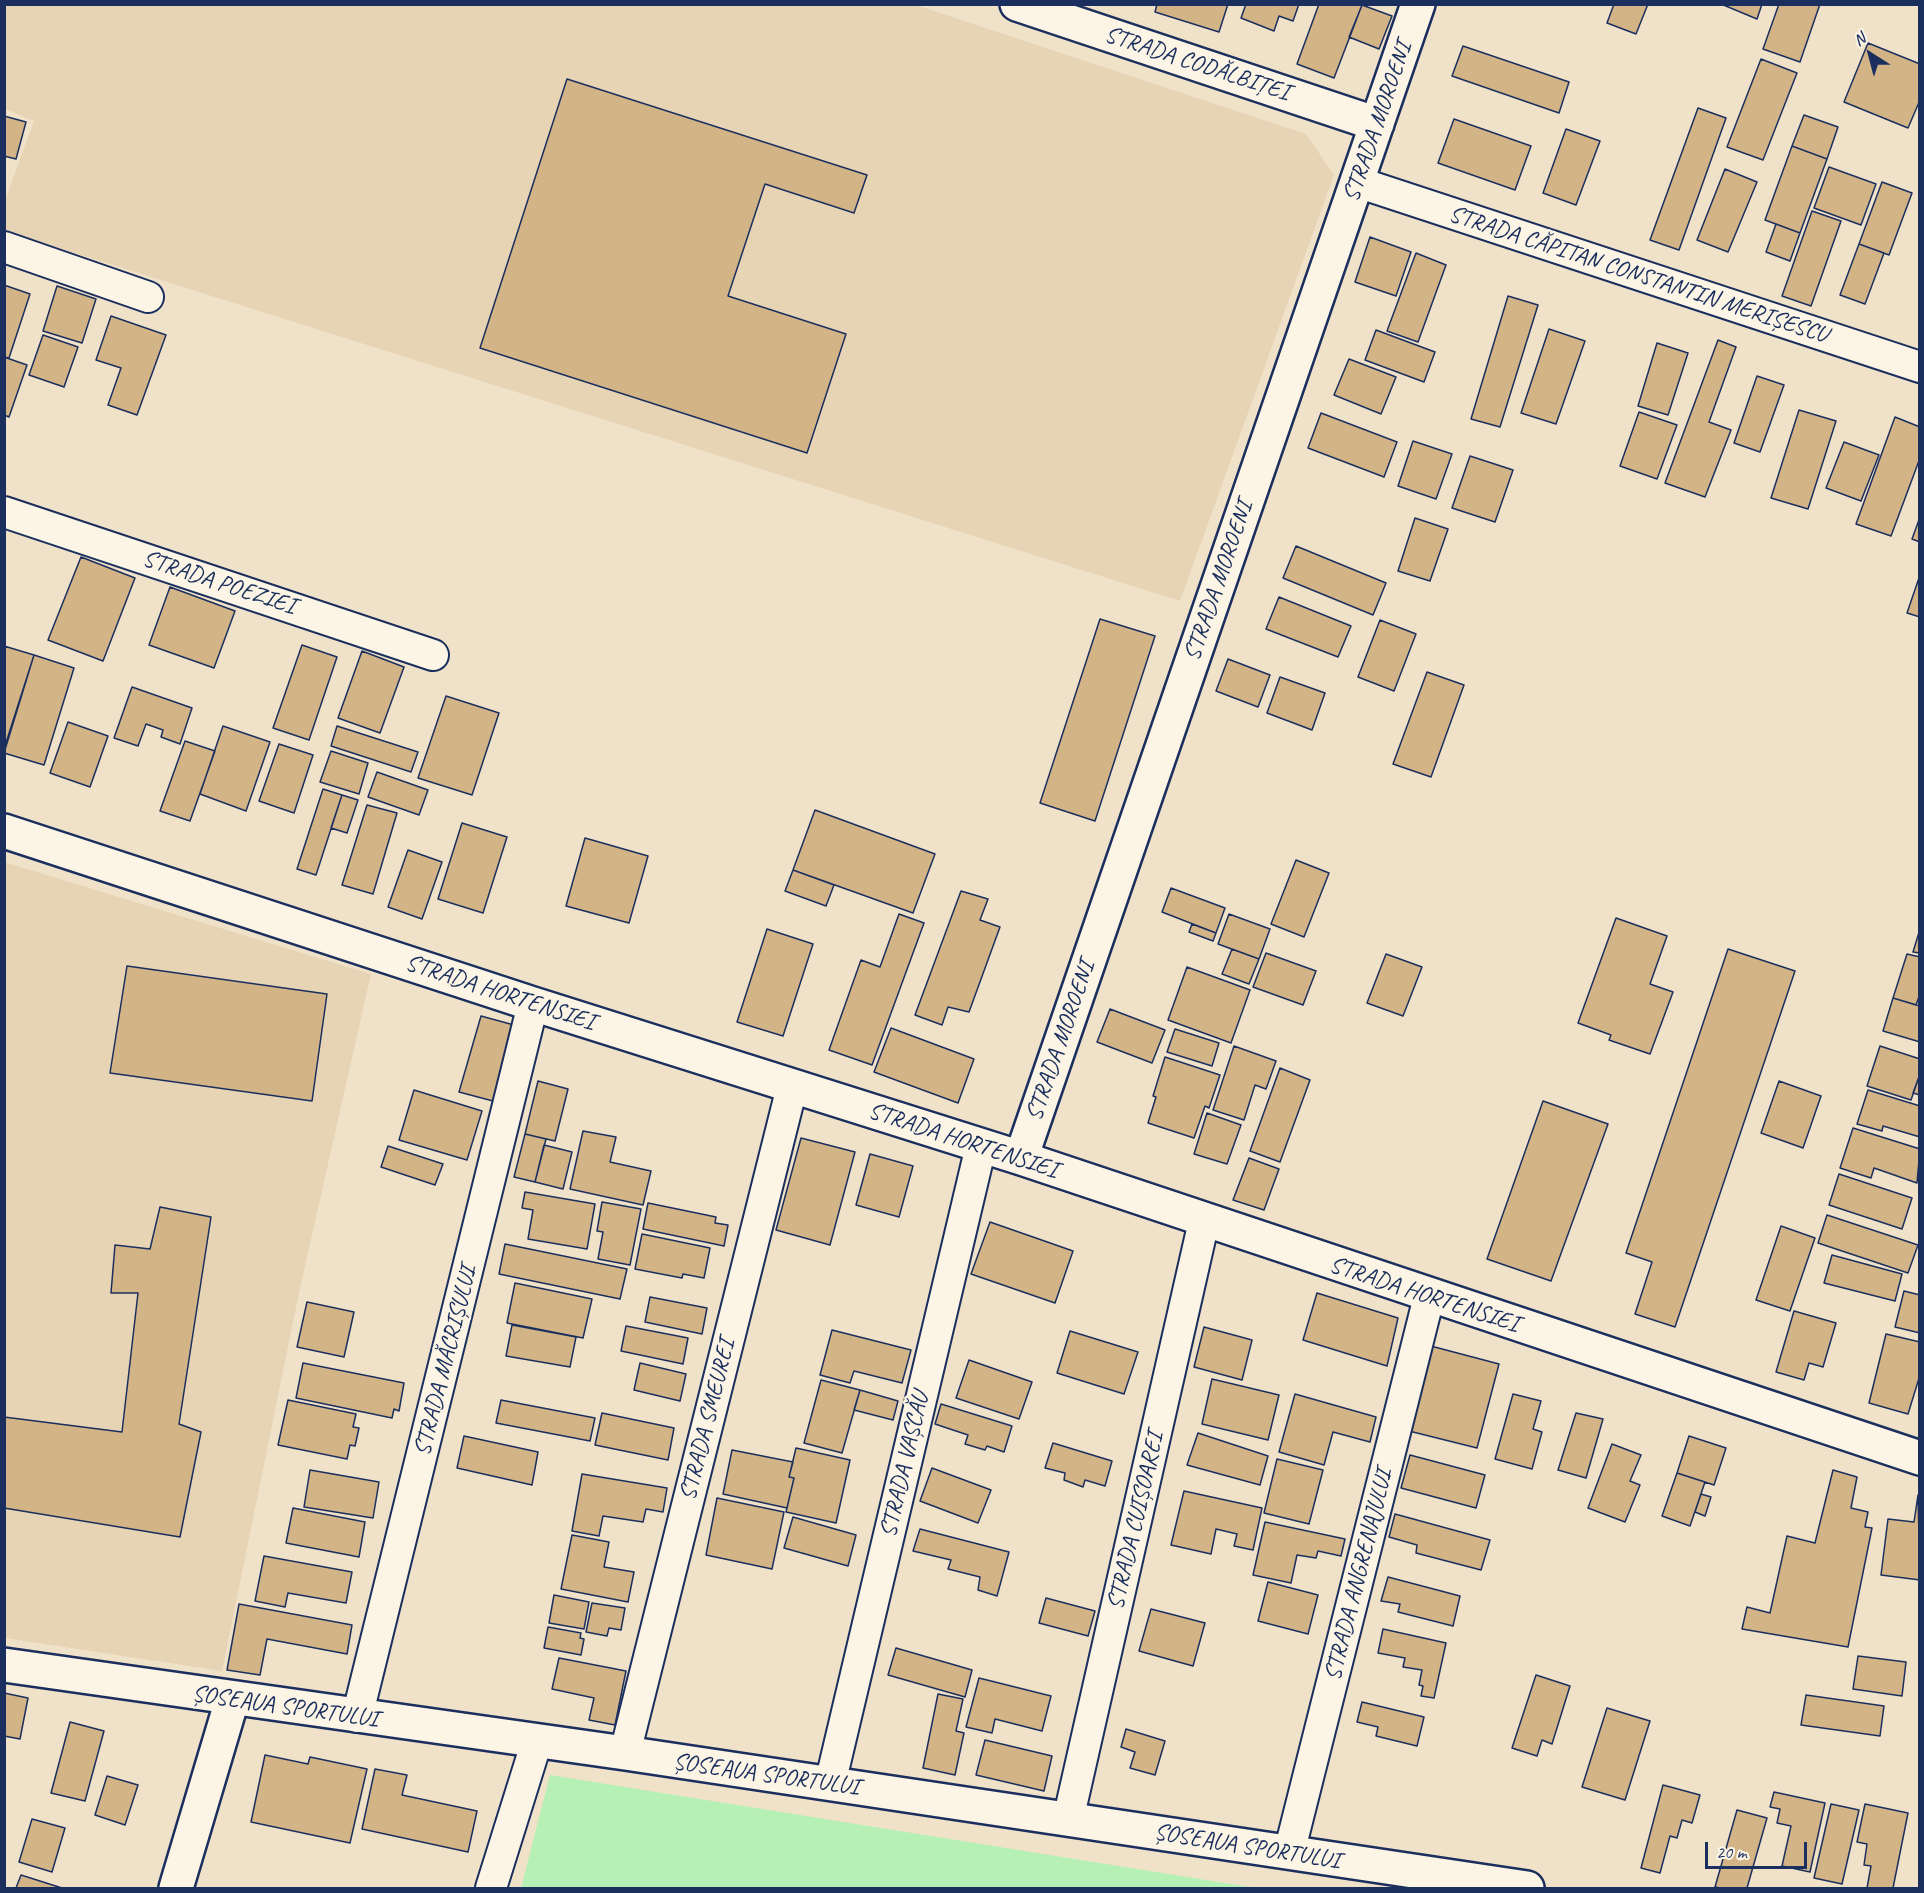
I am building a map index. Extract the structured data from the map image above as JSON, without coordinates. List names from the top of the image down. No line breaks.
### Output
{"streets":{"street":["STRADA CODĂLBIȚEI","STRADA MOROENI","STRADA CĂPITAN CONSTANTIN MERIȘESCU","STRADA POEZIEI","STRADA HORTENSIEI","STRADA MĂCRIȘULUI","STRADA SMEUREI","STRADA VAȘCĂU","STRADA CUIȘOAREI","STRADA ANGRENAJULUI","ȘOSEAUA SPORTULUI"]},"crossings":[["STRADA CODĂLBIȚEI","STRADA MOROENI"],["STRADA MOROENI","STRADA CĂPITAN CONSTANTIN MERIȘESCU"],["STRADA MOROENI","STRADA HORTENSIEI"],["STRADA HORTENSIEI","STRADA MĂCRIȘULUI"],["STRADA HORTENSIEI","STRADA SMEUREI"],["STRADA HORTENSIEI","STRADA VAȘCĂU"],["STRADA HORTENSIEI","STRADA CUIȘOAREI"],["STRADA HORTENSIEI","STRADA ANGRENAJULUI"],["STRADA MĂCRIȘULUI","ȘOSEAUA SPORTULUI"],["STRADA SMEUREI","ȘOSEAUA SPORTULUI"],["STRADA VAȘCĂU","ȘOSEAUA SPORTULUI"],["STRADA CUIȘOAREI","ȘOSEAUA SPORTULUI"],["STRADA ANGRENAJULUI","ȘOSEAUA SPORTULUI"]],"scale_bar":"20 m","north":"top left"}
